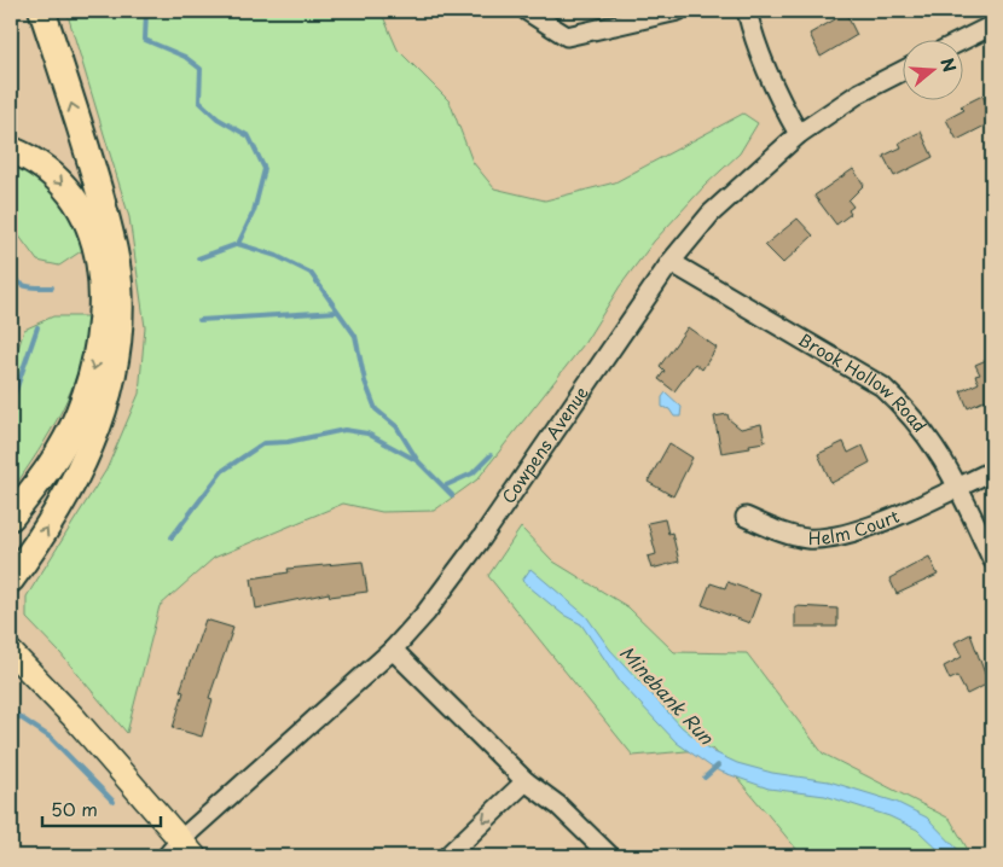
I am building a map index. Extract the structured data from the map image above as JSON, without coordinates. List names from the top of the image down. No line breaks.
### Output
{"streets":{"street":["Brook Hollow Road","Cowpens Avenue","Helm Court"]},"crossings":[["Brook Hollow Road","Cowpens Avenue"],["Brook Hollow Road","Helm Court"]],"water":["Minebank Run"],"scale_bar":"50 m","north":"right"}
